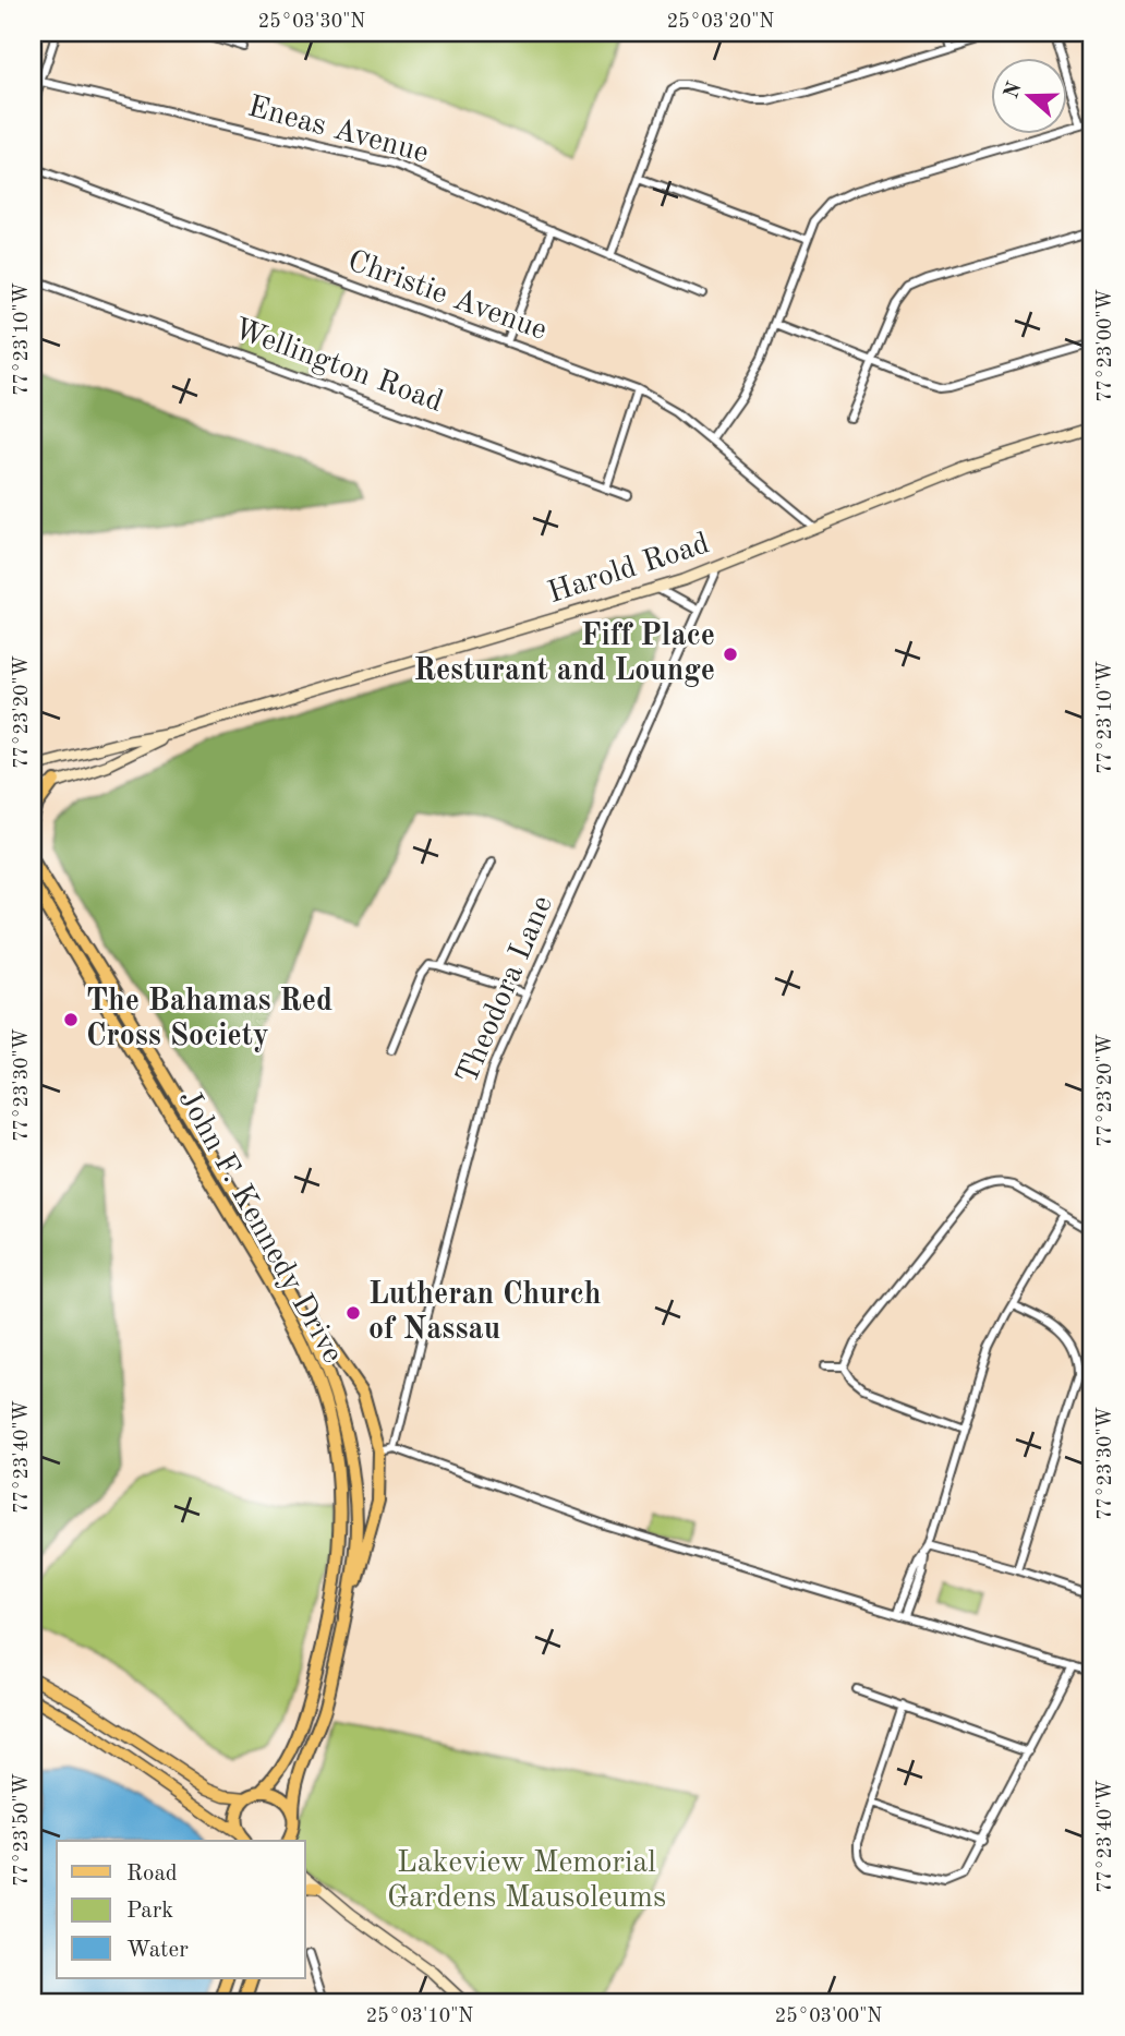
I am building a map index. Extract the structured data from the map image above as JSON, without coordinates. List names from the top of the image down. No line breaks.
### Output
{"streets":{"highway":["John F. Kennedy Drive"],"main road":["Harold Road"],"street":["Eneas Avenue","Christie Avenue","Wellington Road","Theodora Lane"]},"crossings":[["Christie Avenue","Harold Road"],["Harold Road","Theodora Lane"]],"parks":["Lakeview Memorial Gardens Mausoleums"],"places":["Fiff Place Resturant and Lounge","The Bahamas Red Cross Society","Lutheran Church of Nassau"],"legend":["Road","Park","Water"],"north":"left","coordinates":["25°03'30\"N","25°03'20\"N","77°23'10\"W","77°23'00\"W","77°23'20\"W","77°23'30\"W","77°23'40\"W","77°23'50\"W","25°03'10\"N","25°03'00\"N"]}
